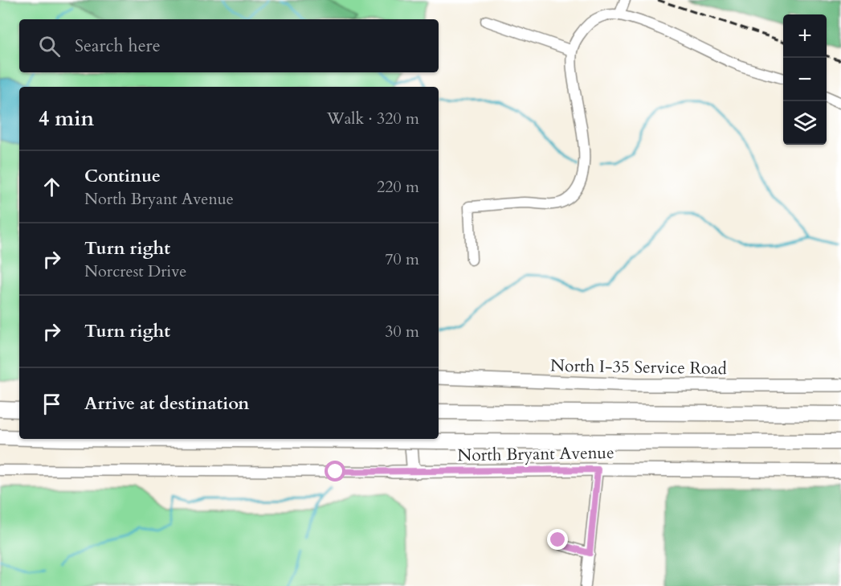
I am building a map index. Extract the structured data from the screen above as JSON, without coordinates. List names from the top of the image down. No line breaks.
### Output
{"streets":{"main road":["North I-35 Service Road","North Bryant Avenue"]},"page":{"map_buttons":["+","−"],"search":"Search here","heading":["4 min","Walk · 320 m"],"list":[["Continue","North Bryant Avenue","220 m"],["Turn right","Norcrest Drive","70 m"],["Turn right","30 m"],"Arrive at destination"]}}
